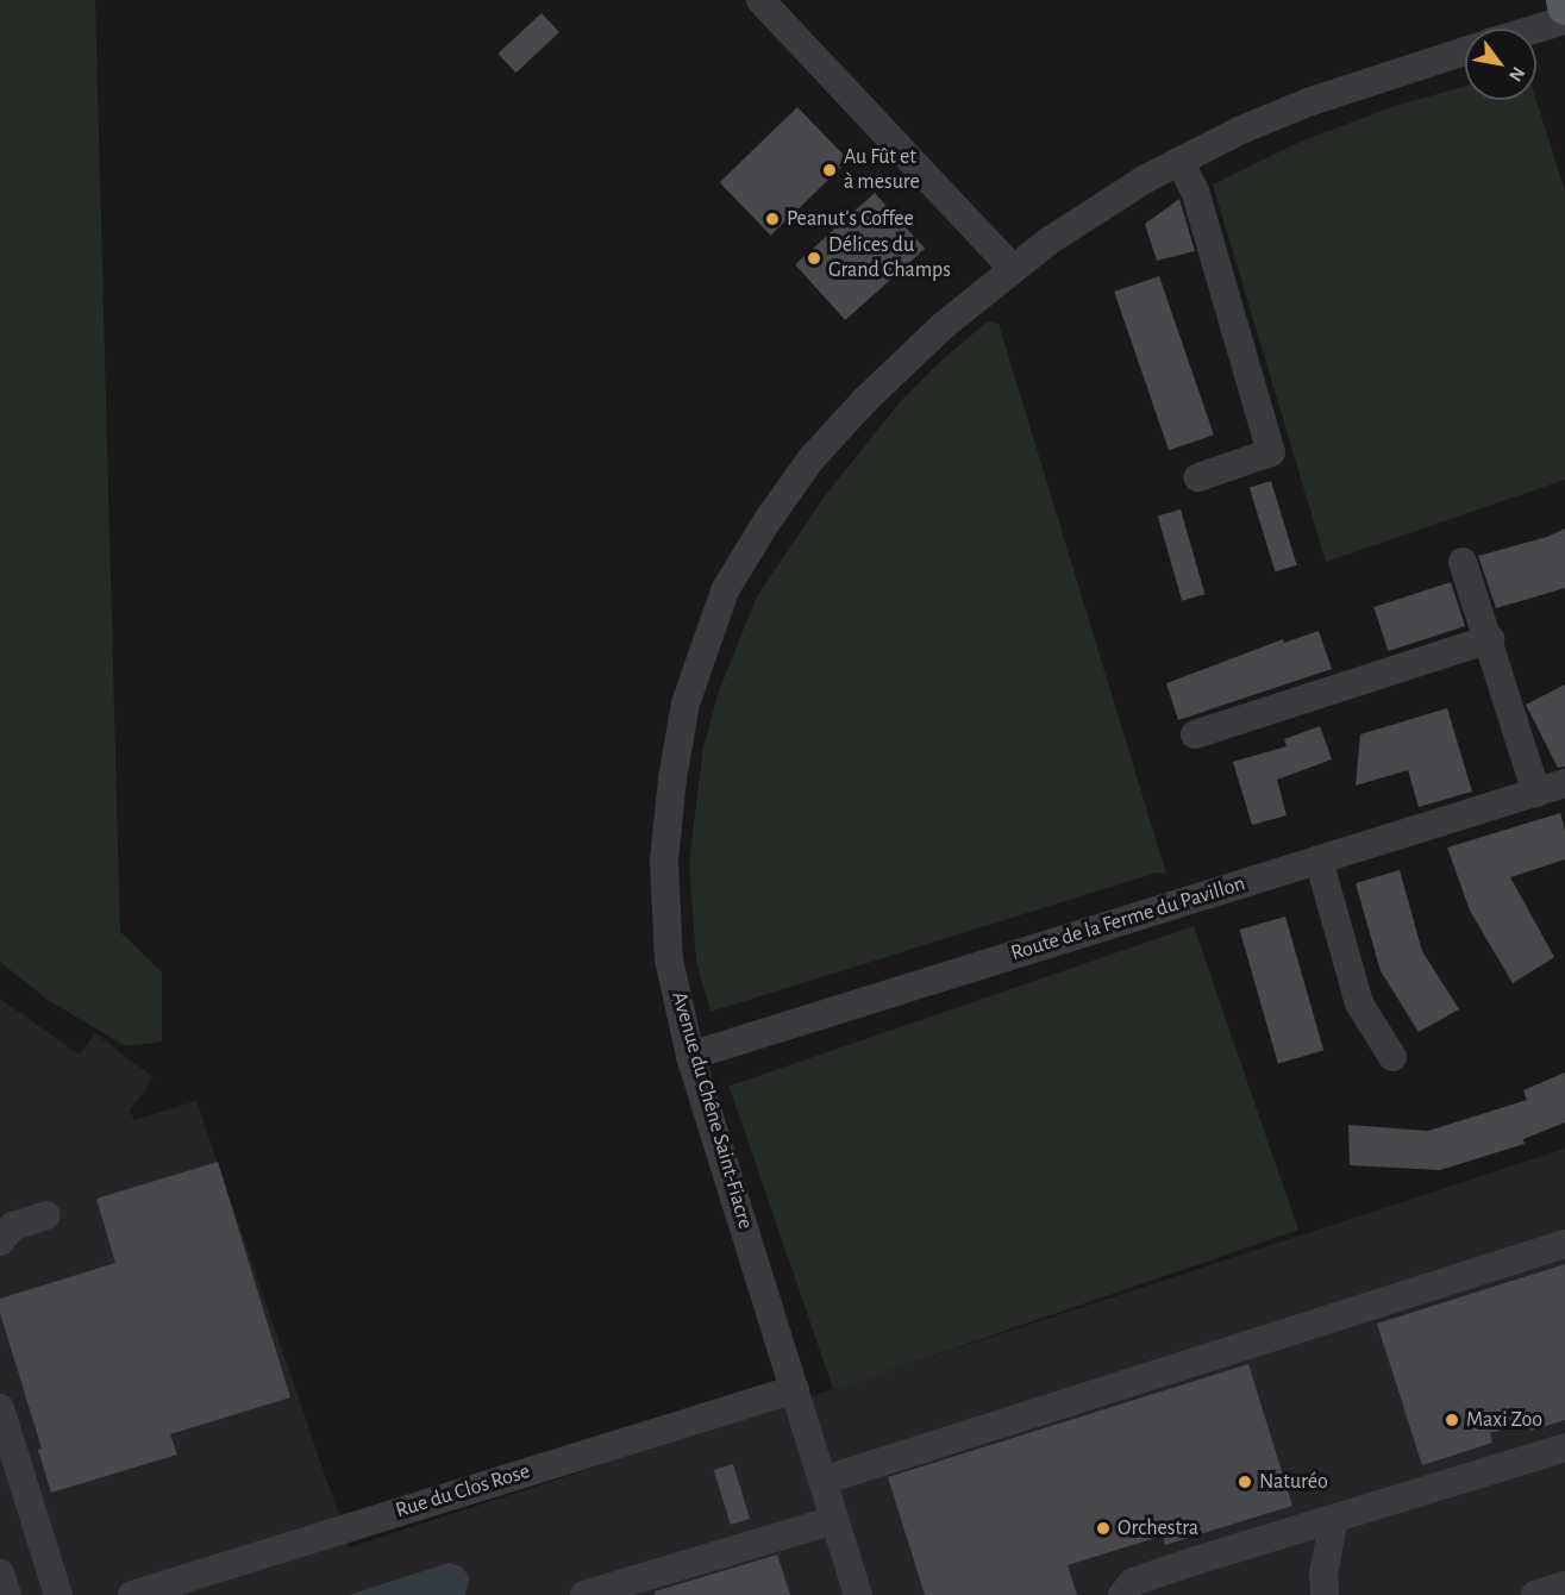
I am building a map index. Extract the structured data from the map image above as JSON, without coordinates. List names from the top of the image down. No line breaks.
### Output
{"streets":{"street":["Route de la Ferme du Pavillon","Avenue du Chêne Saint-Fiacre","Rue du Clos Rose"]},"crossings":[["Route de la Ferme du Pavillon","Avenue du Chêne Saint-Fiacre"],["Avenue du Chêne Saint-Fiacre","Rue du Clos Rose"]],"places":["Au Fût et à mesure","Peanut's Coffee","Délices du Grand Champs","Maxi Zoo","Naturéo","Orchestra"],"north":"bottom right"}
